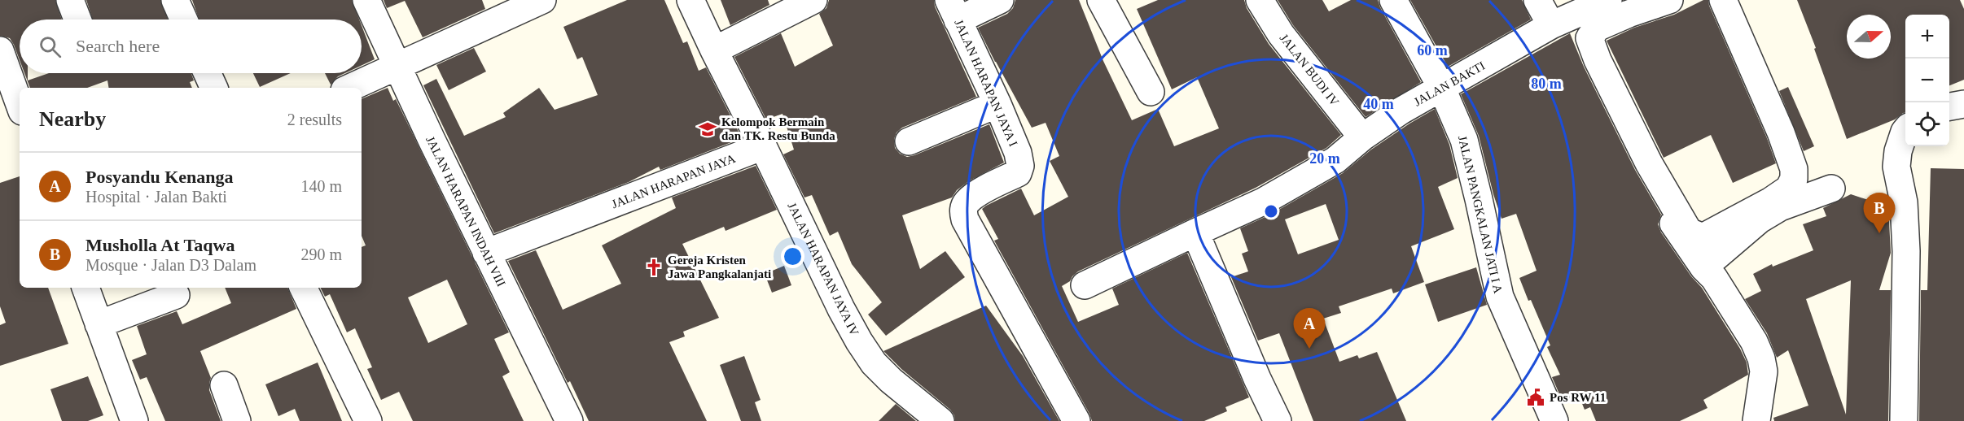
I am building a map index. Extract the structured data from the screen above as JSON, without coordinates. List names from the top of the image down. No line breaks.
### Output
{"streets":{"street":["JALAN BUDI IV","JALAN HARAPAN JAYA I","JALAN BAKTI","JALAN HARAPAN JAYA","JALAN HARAPAN INDAH VIII","JALAN PANGKALAN JATI I A","JALAN HARAPAN JAYA IV"]},"crossings":[["JALAN BUDI IV","JALAN BAKTI"],["JALAN BAKTI","JALAN PANGKALAN JATI I A"],["JALAN HARAPAN JAYA","JALAN HARAPAN INDAH VIII"],["JALAN HARAPAN JAYA","JALAN HARAPAN JAYA IV"]],"places":{"school or university":["Kelompok Bermain dan TK. Restu Bunda"],"church":["Gereja Kristen Jawa Pangkalanjati"],"public building":["Pos RW 11"]},"north":"right","page":{"map_buttons":["+","−"],"search":"Search here","heading":["Nearby","2 results"],"list":[{"mark":"A","name":"Posyandu Kenanga","note":"Hospital · Jalan Bakti","value":"140 m"},{"mark":"B","name":"Musholla At Taqwa","note":"Mosque · Jalan D3 Dalam","value":"290 m"}],"pins":["B","A"]},"rings":["60 m","80 m","40 m","20 m"]}
